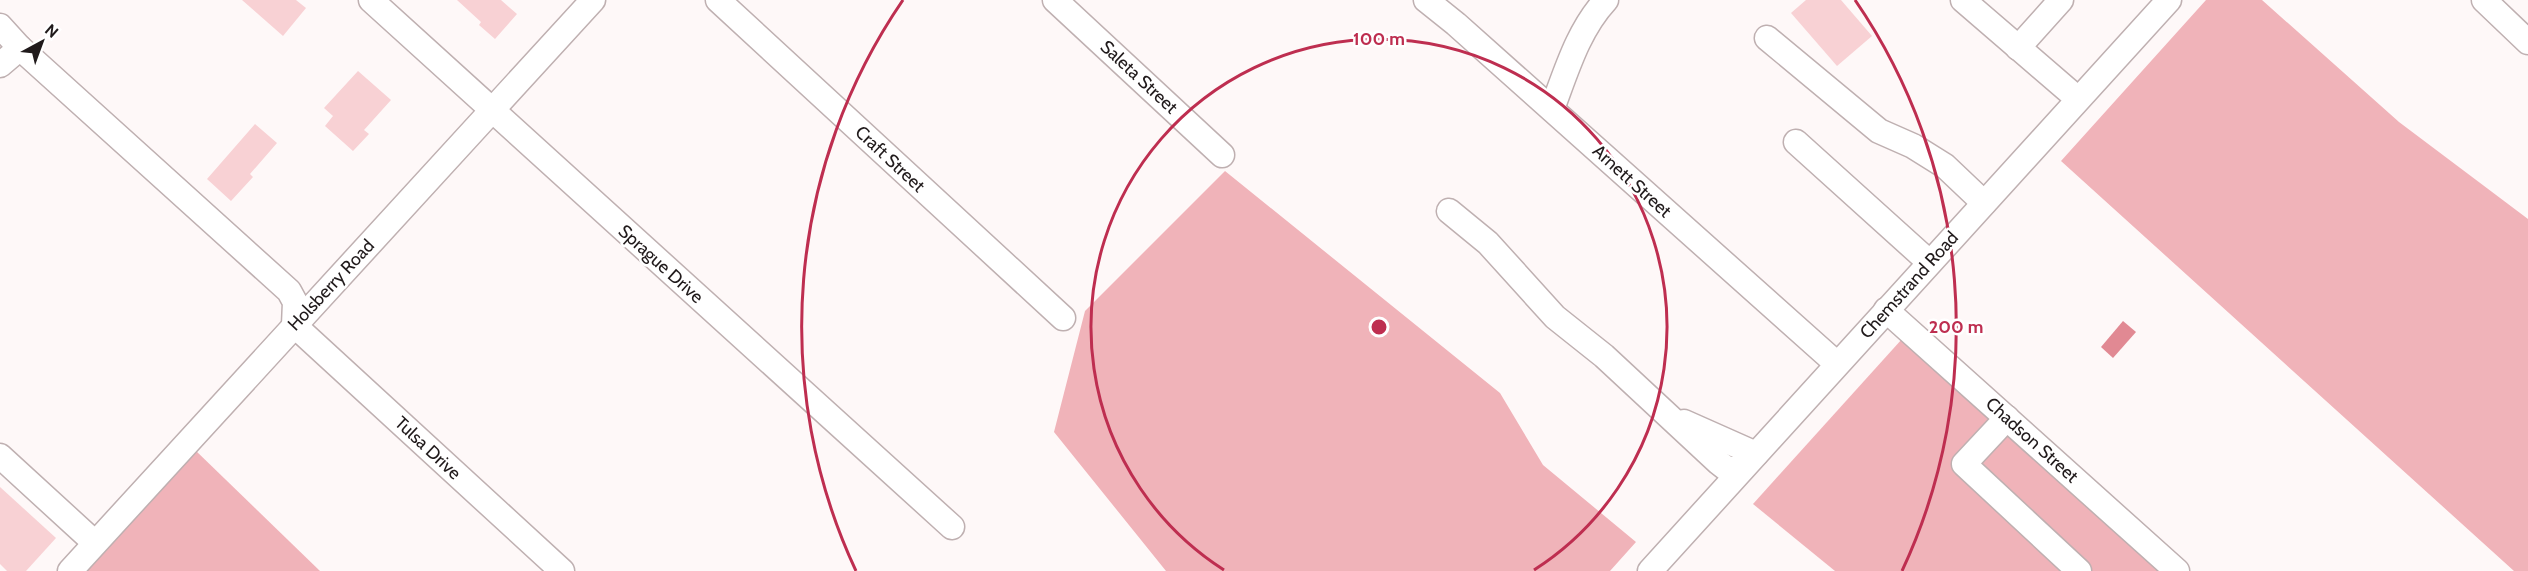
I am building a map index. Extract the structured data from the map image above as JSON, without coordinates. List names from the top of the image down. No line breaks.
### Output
{"streets":{"street":["Saleta Street","Craft Street","Arnett Street","Sprague Drive","Holsberry Road","Chemstrand Road","Chadson Street","Tulsa Drive"]},"crossings":[["Arnett Street","Chemstrand Road"],["Sprague Drive","Holsberry Road"],["Holsberry Road","Tulsa Drive"],["Chemstrand Road","Chadson Street"]],"north":"top right","rings":["100 m","200 m"]}
